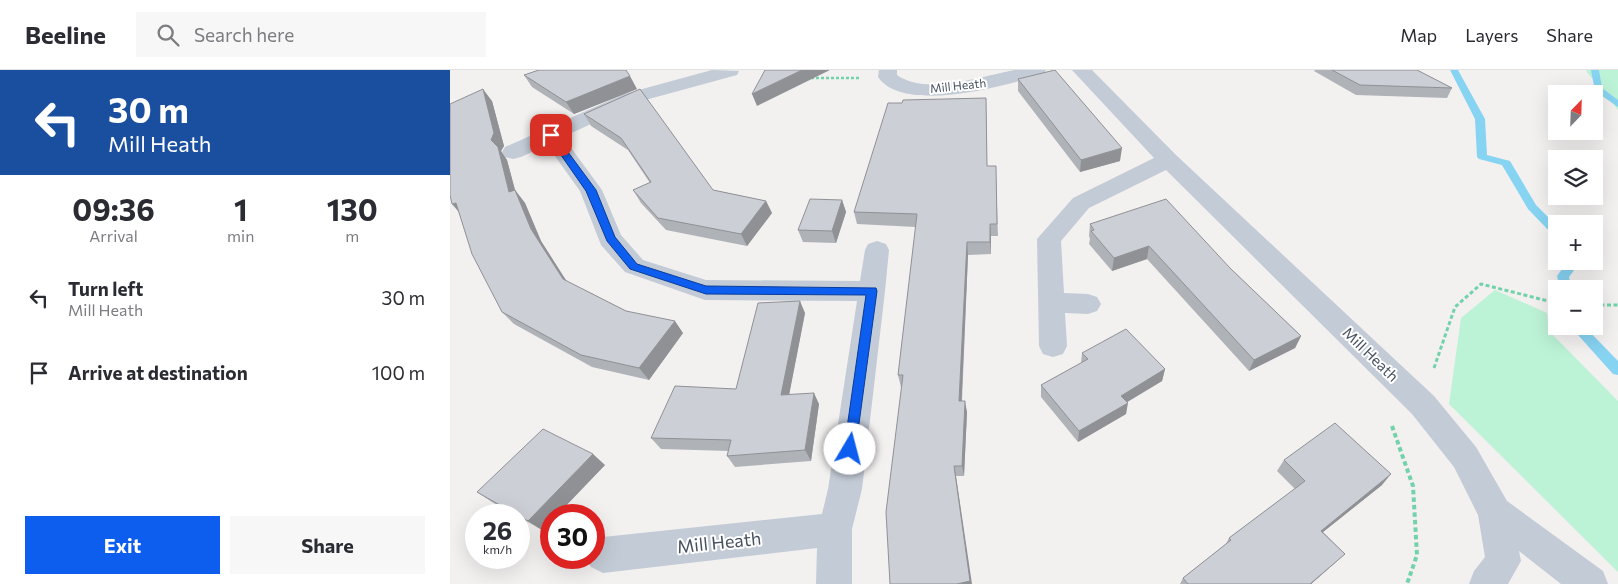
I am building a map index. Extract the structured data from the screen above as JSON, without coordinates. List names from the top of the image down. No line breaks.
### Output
{"streets":{"street":["Mill Heath"]},"north":"top right","page":{"header":"Beeline","search":"Search here","nav":["Map","Layers","Share"],"turn":["30 m","Mill Heath"],"map_buttons":["+","−"],"eta":["09:36","Arrival","1","min","130","m"],"list":[{"name":"Turn left","note":"Mill Heath","value":"30 m"},{"name":"Arrive at destination","value":"100 m"}],"speed":"26 km/h","limit":"30","buttons":["Exit","Share"]}}
